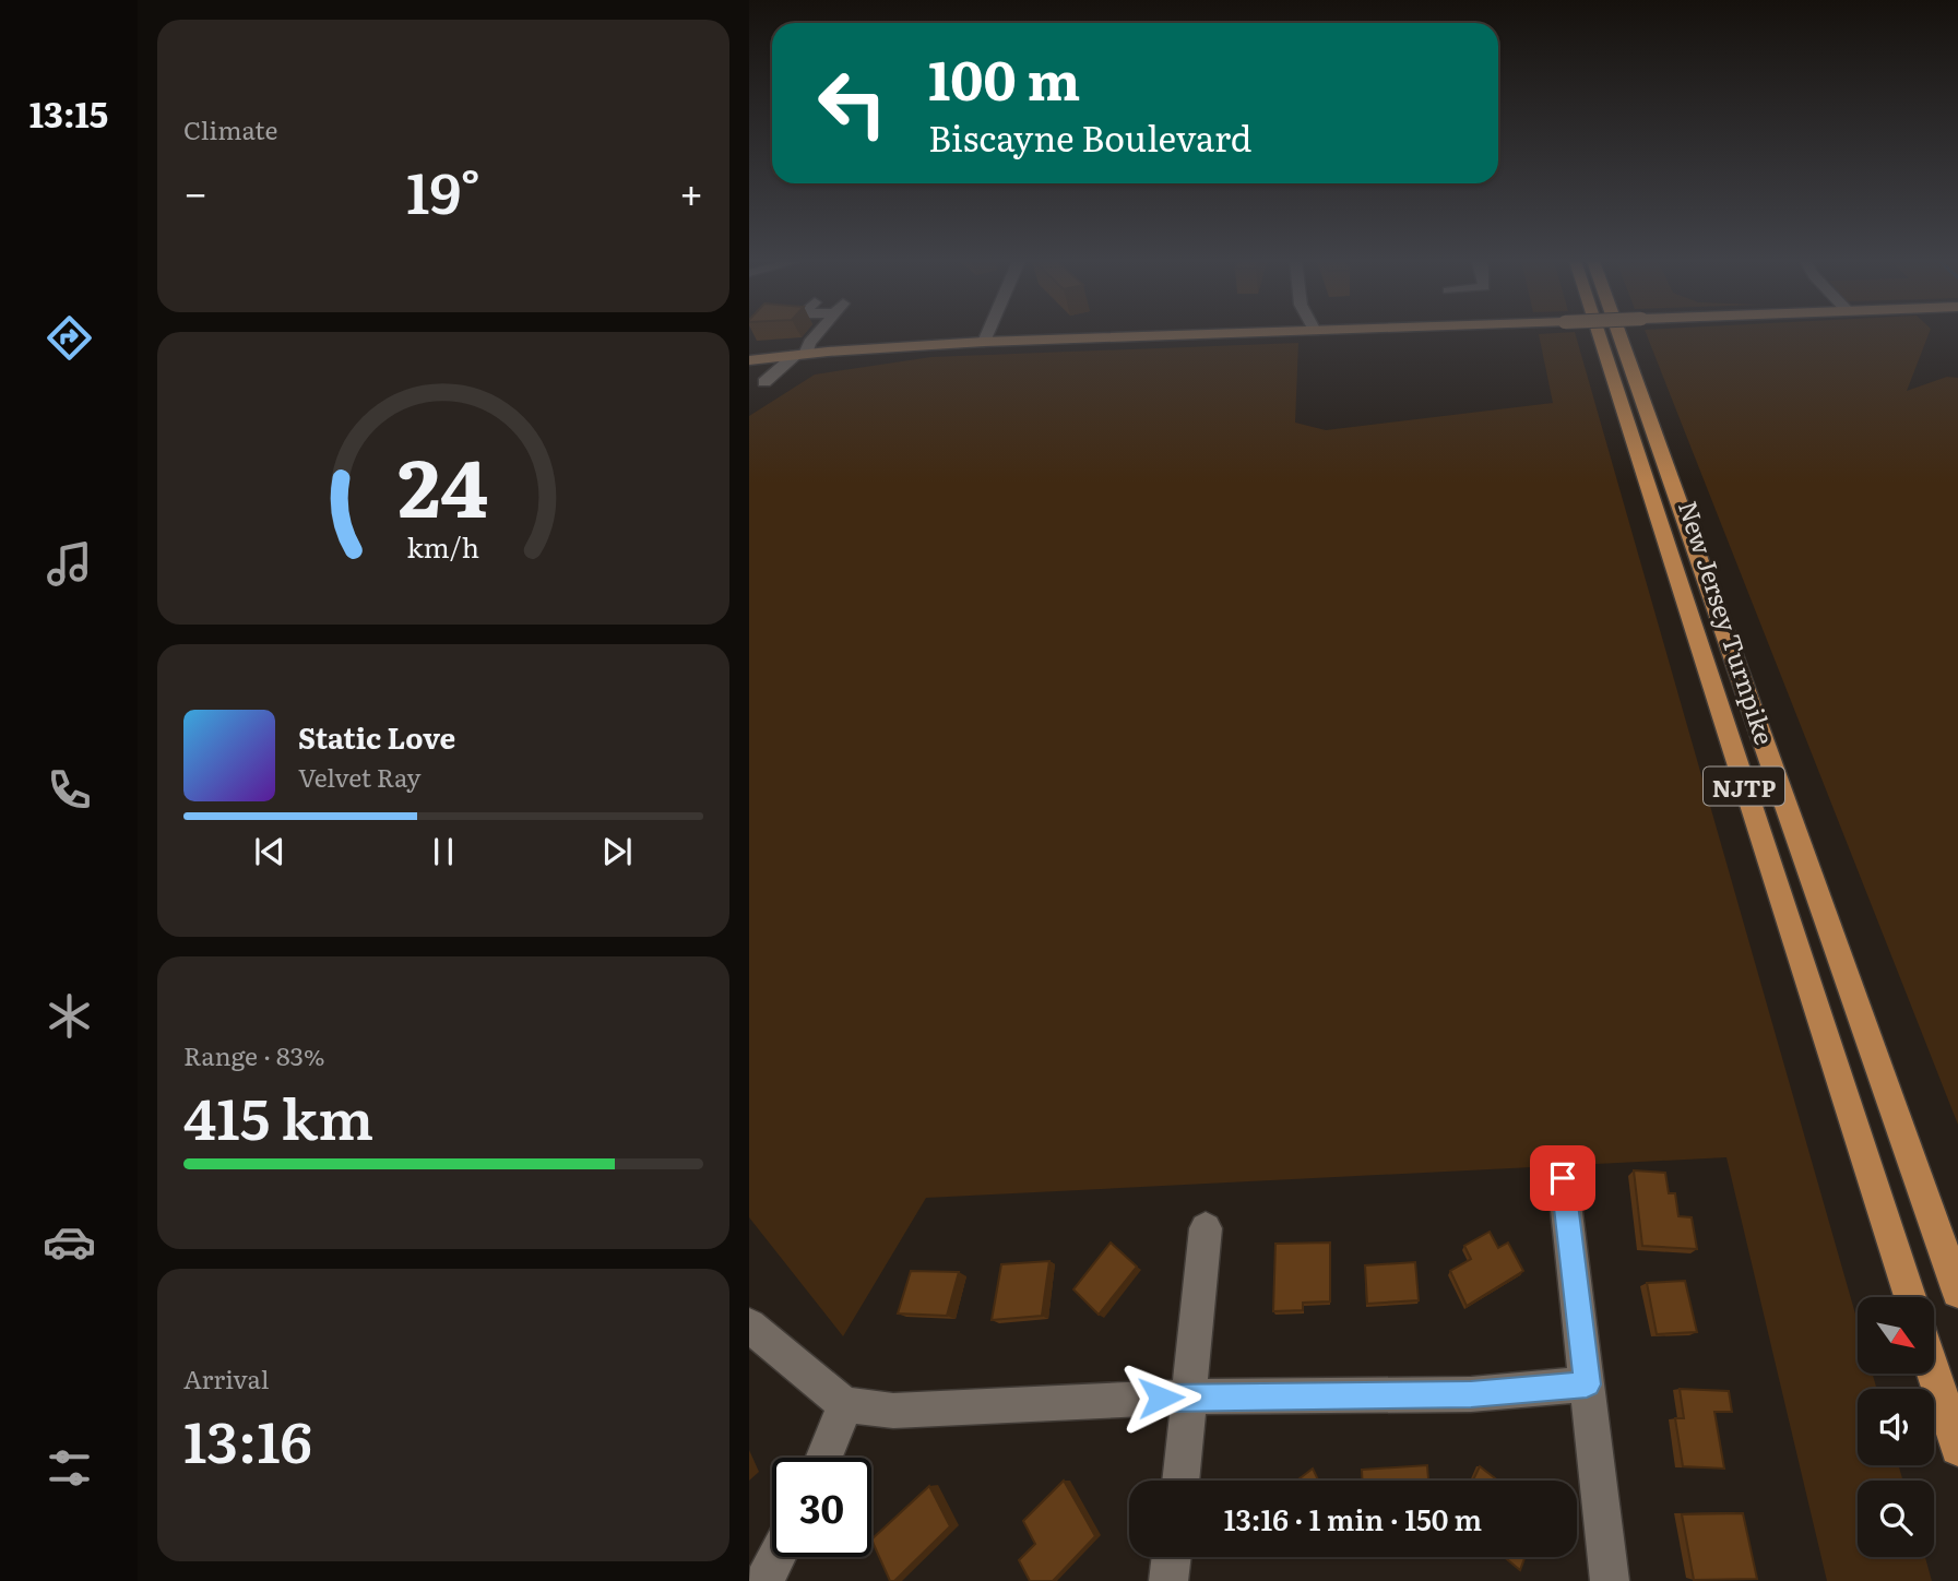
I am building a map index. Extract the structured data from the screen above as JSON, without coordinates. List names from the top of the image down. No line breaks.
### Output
{"streets":{"highway":["New Jersey Turnpike","NJTP"]},"north":"bottom right","page":{"tabs":"13:15","tile":["Climate",["Range · 83%","415 km"],["Arrival","13:16"]],"turn":["100 m","Biscayne Boulevard"],"heat":["−","19°","+"],"song":["Static Love","Velvet Ray"],"limit":"30","trip":"13:16 · 1 min · 150 m","gauge":["24","km/h"]}}
